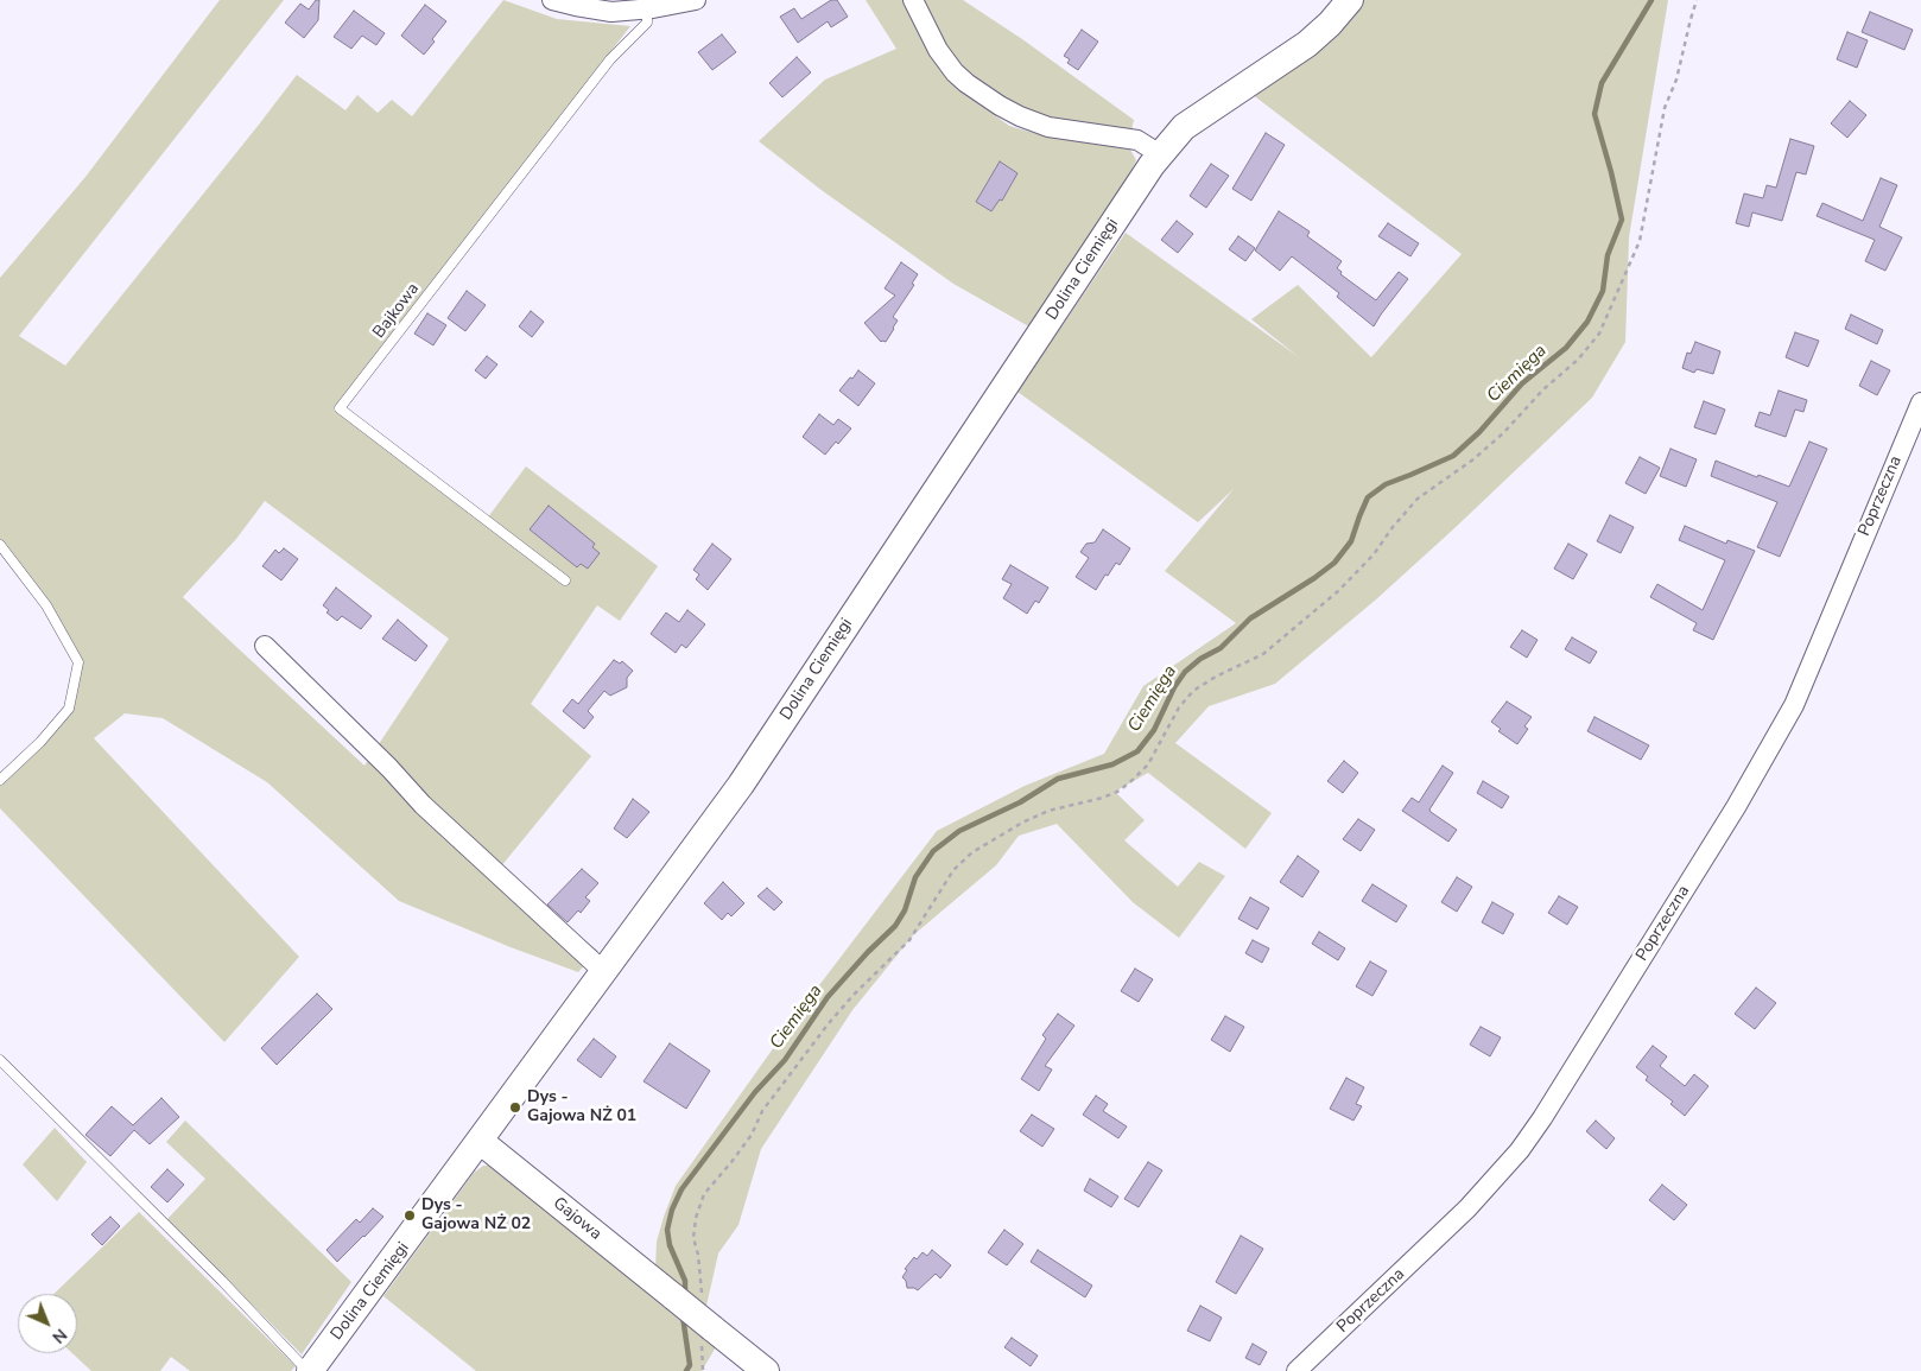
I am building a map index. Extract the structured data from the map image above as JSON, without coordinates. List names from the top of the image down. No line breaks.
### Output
{"streets":{"street":["Dolina Ciemięgi","Poprzeczna","Gajowa"],"lane":["Bajkowa"]},"crossings":[["Dolina Ciemięgi","Gajowa"]],"water":["Ciemięga"],"places":["Dys - Gajowa NŻ 01","Dys - Gajowa NŻ 02"],"north":"bottom right"}
